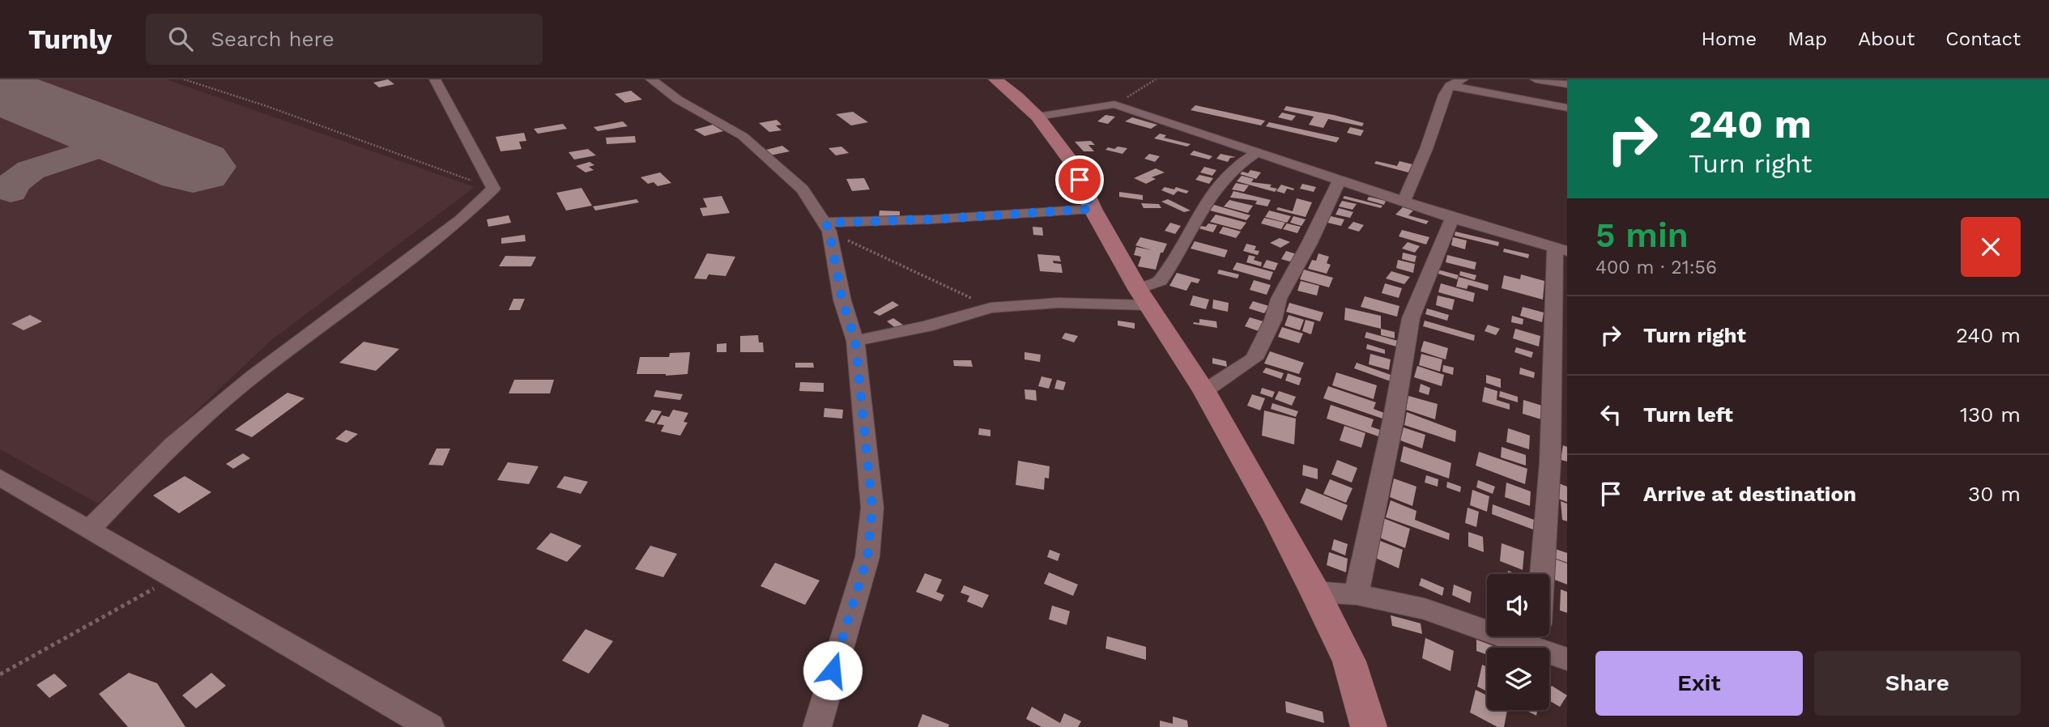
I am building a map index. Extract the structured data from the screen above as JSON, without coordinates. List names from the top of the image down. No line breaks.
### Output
{"page":{"header":"Turnly","search":"Search here","nav":["Home","Map","About","Contact"],"turn":["240 m","Turn right"],"heading":["5 min","400 m · 21:56"],"list":[{"name":"Turn right","value":"240 m"},{"name":"Turn left","value":"130 m"},{"name":"Arrive at destination","value":"30 m"}],"buttons":["Exit","Share"]}}
